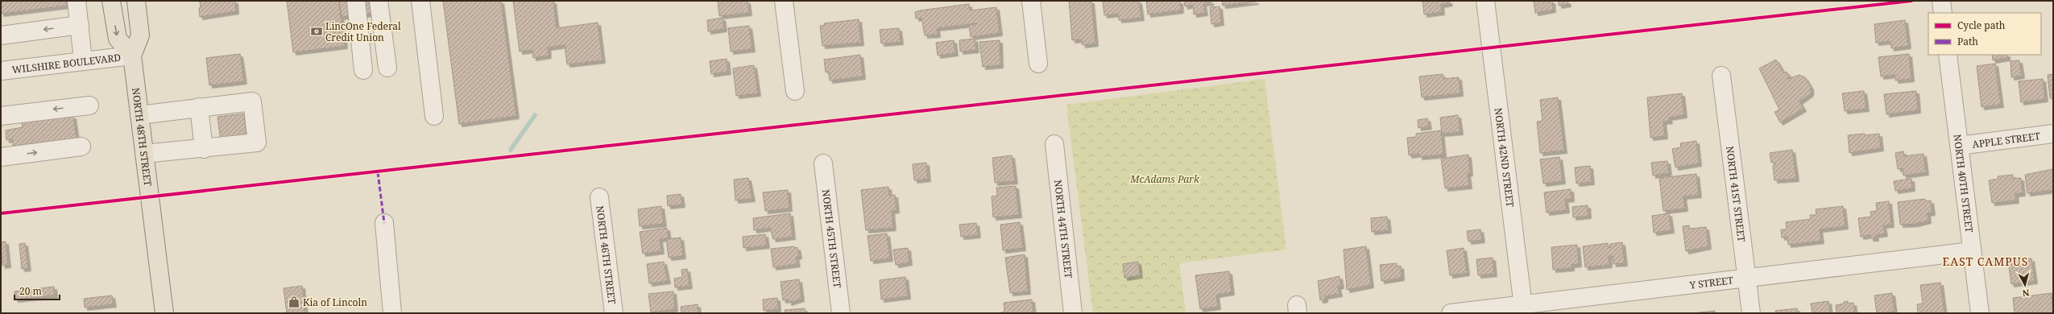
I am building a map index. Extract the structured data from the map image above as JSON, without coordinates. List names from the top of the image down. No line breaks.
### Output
{"streets":{"main road":["NORTH 48TH STREET"],"street":["WILSHIRE BOULEVARD","APPLE STREET","NORTH 42ND STREET","NORTH 40TH STREET","NORTH 41ST STREET","NORTH 44TH STREET","NORTH 45TH STREET","NORTH 46TH STREET","Y STREET"]},"crossings":[["WILSHIRE BOULEVARD","NORTH 48TH STREET"],["APPLE STREET","NORTH 40TH STREET"],["NORTH 42ND STREET","Y STREET"],["NORTH 40TH STREET","Y STREET"],["NORTH 41ST STREET","Y STREET"]],"districts":["EAST CAMPUS"],"parks":["McAdams Park"],"places":{"bank":["LincOne Federal Credit Union"],"shop":["Kia of Lincoln"]},"legend":["Cycle path","Path"],"scale_bar":"20 m","north":"bottom"}
